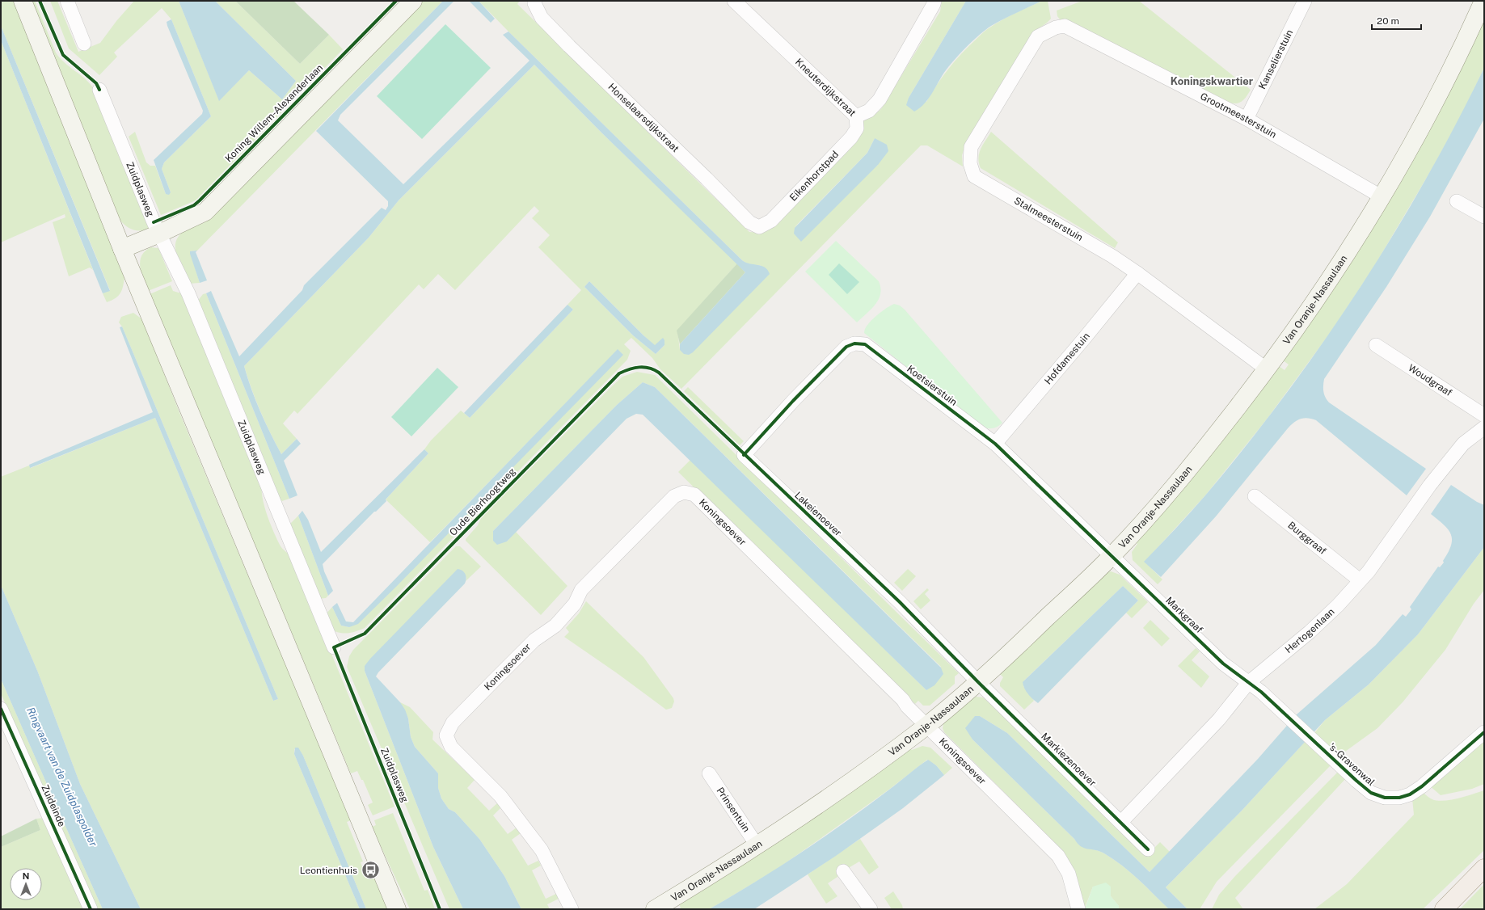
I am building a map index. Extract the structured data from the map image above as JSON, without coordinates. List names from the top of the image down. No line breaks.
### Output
{"streets":{"street":["Kanselierstuin","Kneuterdijkstraat","Koning Willem-Alexanderlaan","Grootmeesterstuin","Honselaarsdijkstraat","Eikenhorstpad","Zuidplasweg","Stalmeesterstuin","Van Oranje-Nassaulaan","Hofdamestuin","Woudgraaf","Koetsierstuin","Lakeienoever","Koningsoever","Burggraaf","Markgraaf","Hertogenlaan","Markiezenoever","'s-Gravenwal","Zuideinde","Prinsentuin"],"cycle path":["Oude Bierhoogtweg"]},"crossings":[["Kanselierstuin","Grootmeesterstuin"],["Kneuterdijkstraat","Eikenhorstpad"],["Koning Willem-Alexanderlaan","Zuidplasweg"],["Grootmeesterstuin","Stalmeesterstuin"],["Grootmeesterstuin","Van Oranje-Nassaulaan"],["Honselaarsdijkstraat","Eikenhorstpad"],["Stalmeesterstuin","Van Oranje-Nassaulaan"],["Stalmeesterstuin","Hofdamestuin"],["Van Oranje-Nassaulaan","Koetsierstuin"],["Van Oranje-Nassaulaan","Lakeienoever"],["Van Oranje-Nassaulaan","Koningsoever"],["Van Oranje-Nassaulaan","Markgraaf"],["Van Oranje-Nassaulaan","Markiezenoever"],["Van Oranje-Nassaulaan","Prinsentuin"],["Hofdamestuin","Koetsierstuin"],["Koetsierstuin","Lakeienoever"],["Koetsierstuin","Markgraaf"],["Lakeienoever","Markiezenoever"],["Burggraaf","Hertogenlaan"],["Markgraaf","Hertogenlaan"],["Markgraaf","'s-Gravenwal"],["Hertogenlaan","Markiezenoever"],["Hertogenlaan","'s-Gravenwal"]],"districts":["Koningskwartier"],"water":["Ringvaart van de Zuidplaspolder"],"places":{"bus stop":["Leontienhuis"]},"scale_bar":"20 m","north":"top"}
